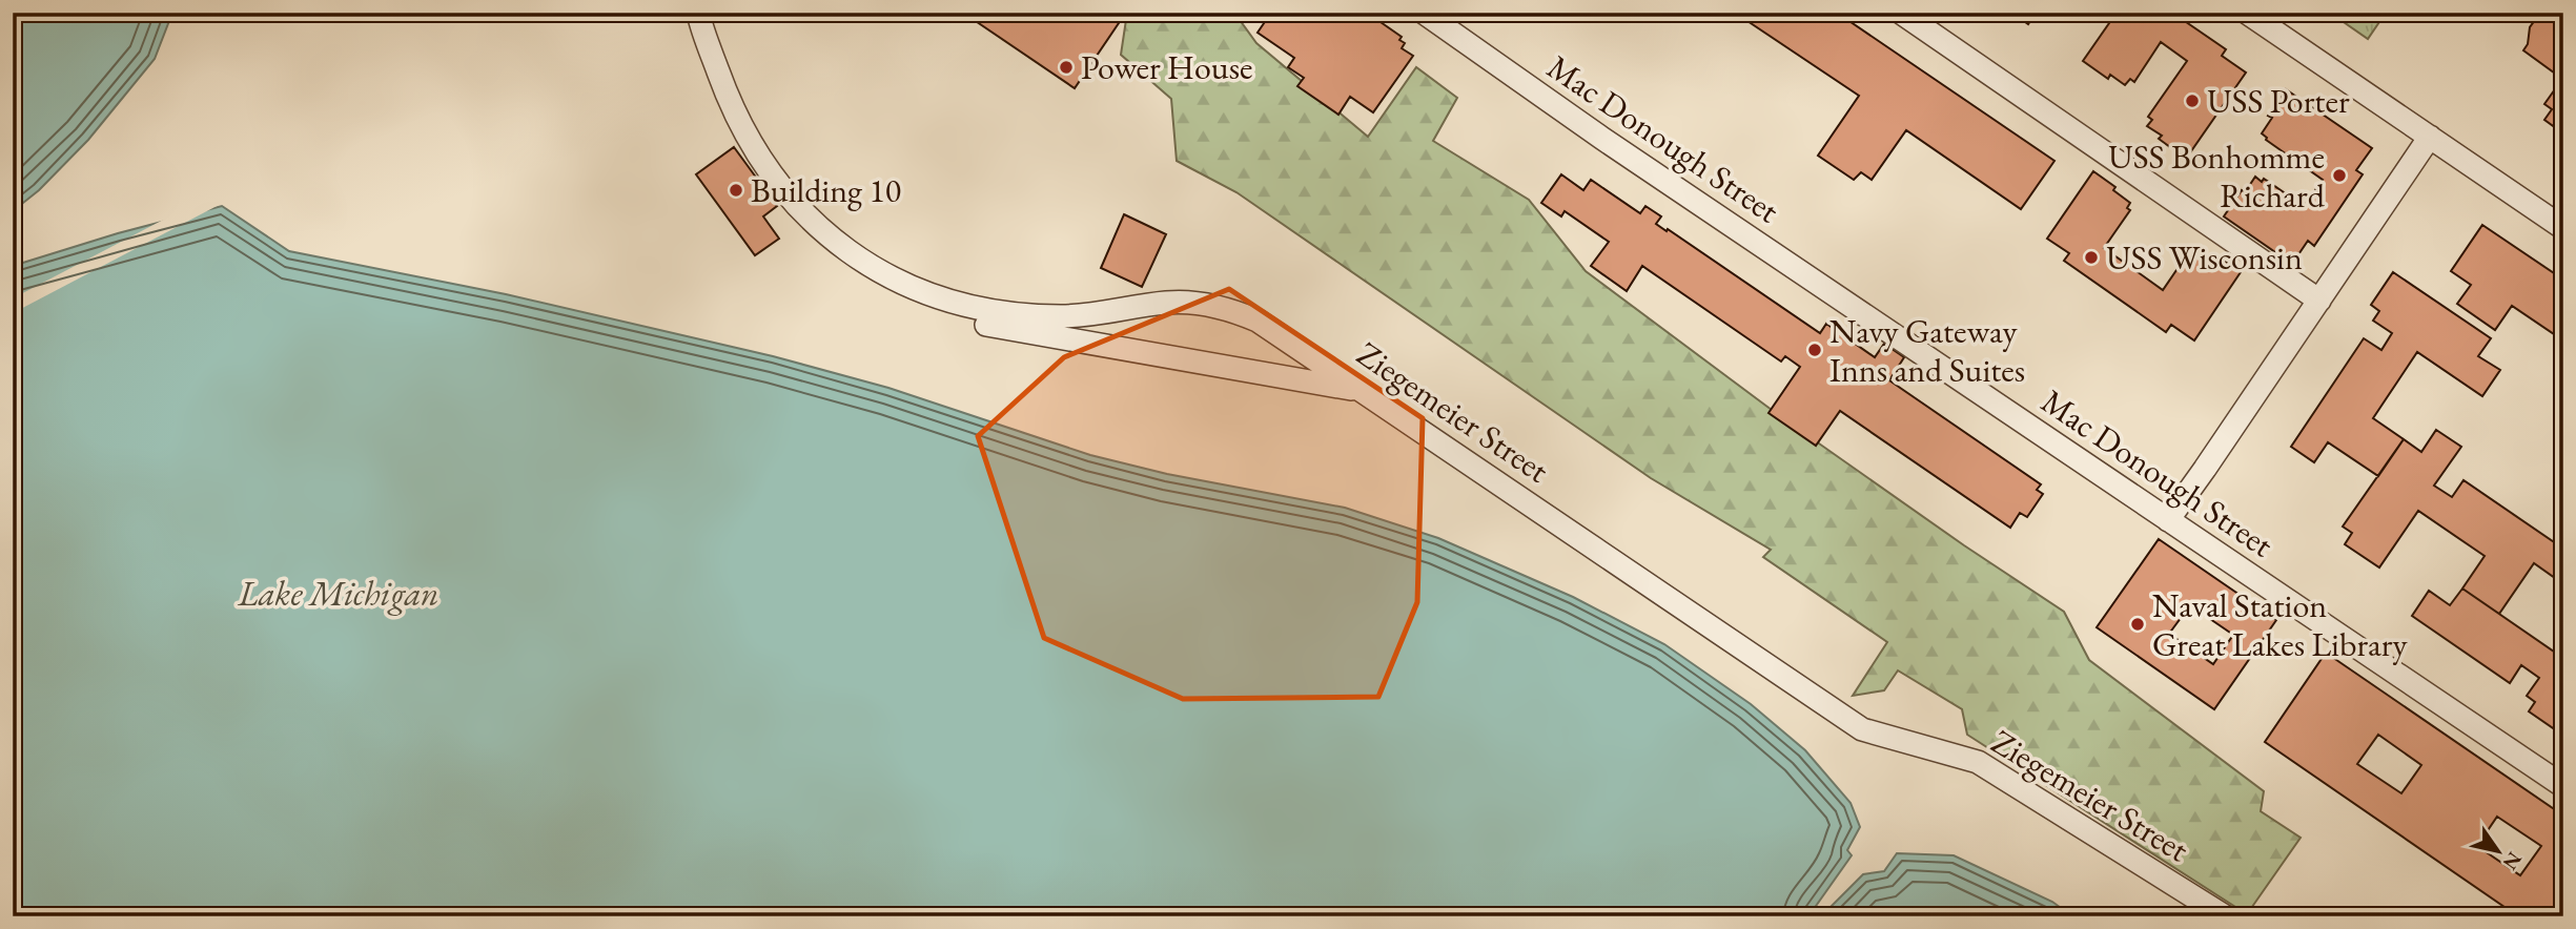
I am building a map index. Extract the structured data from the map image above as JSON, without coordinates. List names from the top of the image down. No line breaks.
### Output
{"streets":{"street":["Mac Donough Street","Ziegemeier Street"]},"water":["Lake Michigan"],"places":["Power House","USS Porter","USS Bonhomme Richard","Building 10","USS Wisconsin","Navy Gateway Inns and Suites","Naval Station Great Lakes Library"],"north":"bottom right"}
